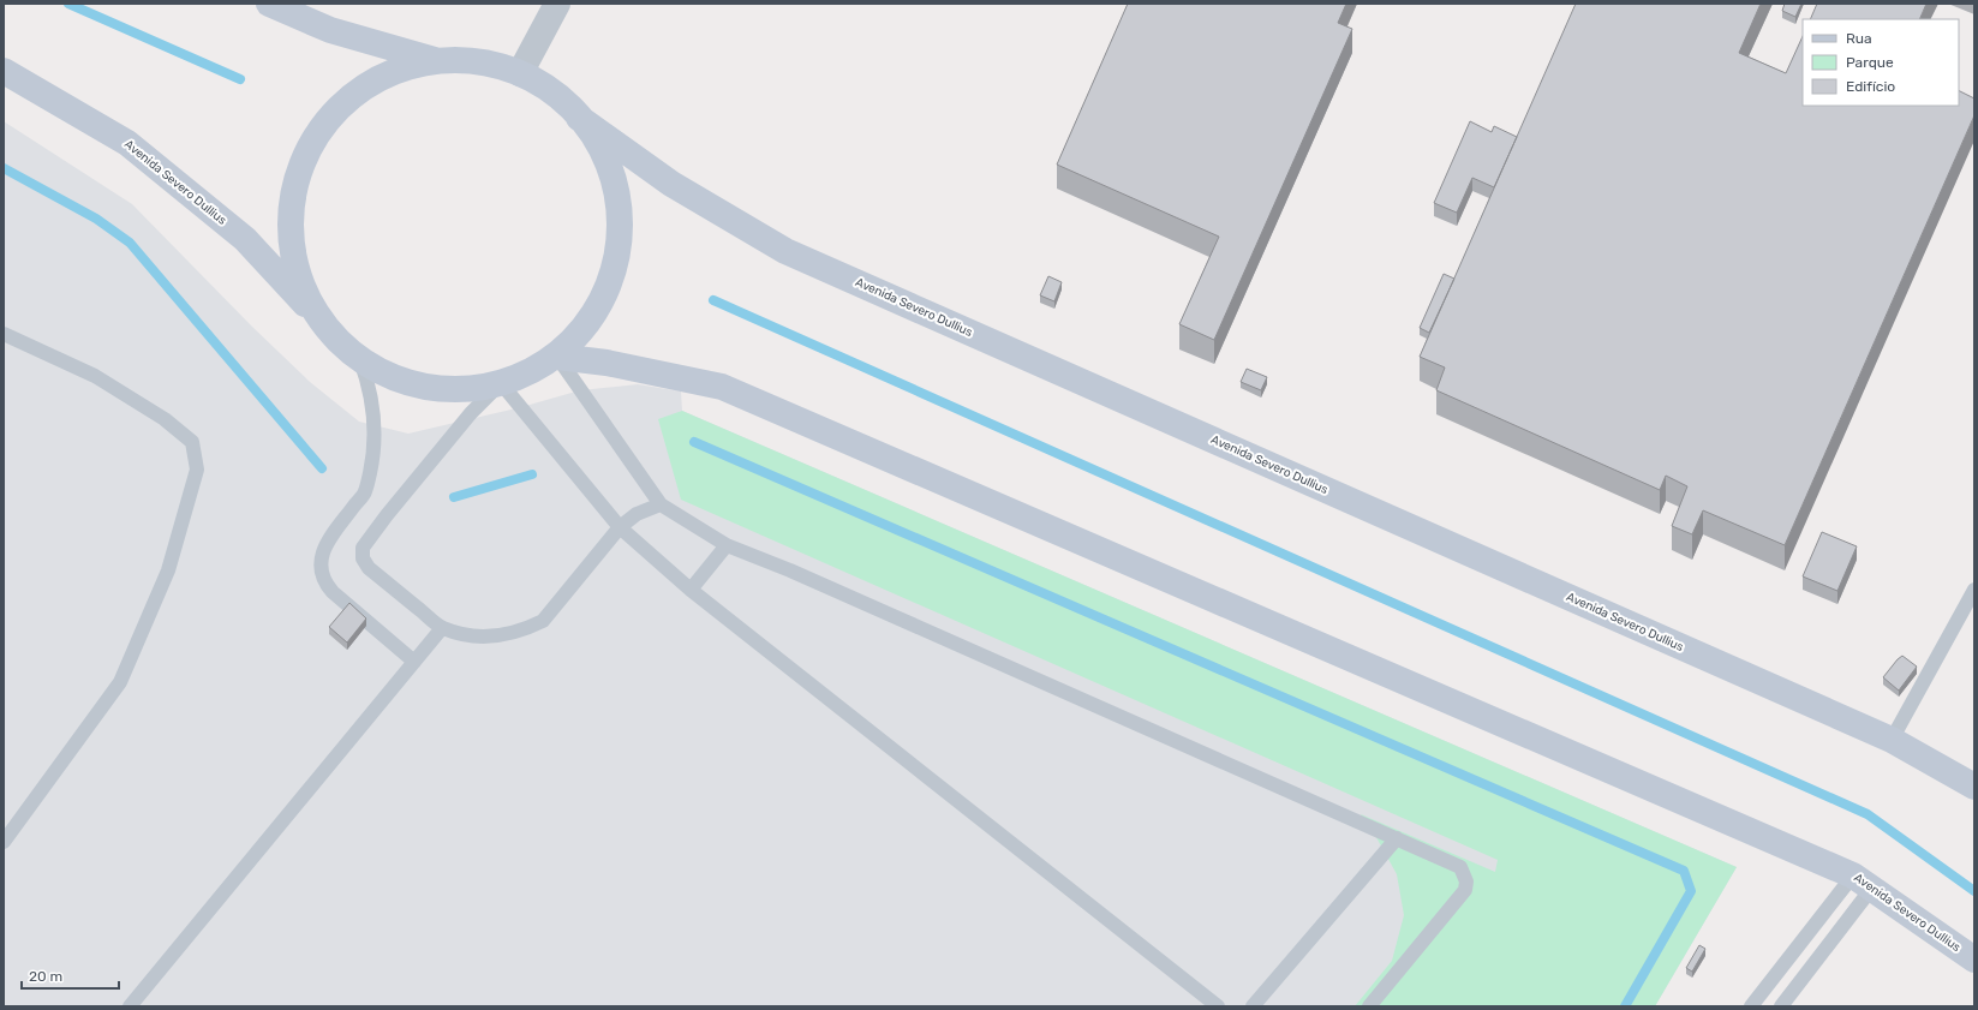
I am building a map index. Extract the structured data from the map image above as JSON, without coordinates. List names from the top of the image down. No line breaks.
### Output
{"streets":{"main road":["Avenida Severo Dullius"]},"legend":["Rua","Parque","Edifício"],"scale_bar":"20 m"}
